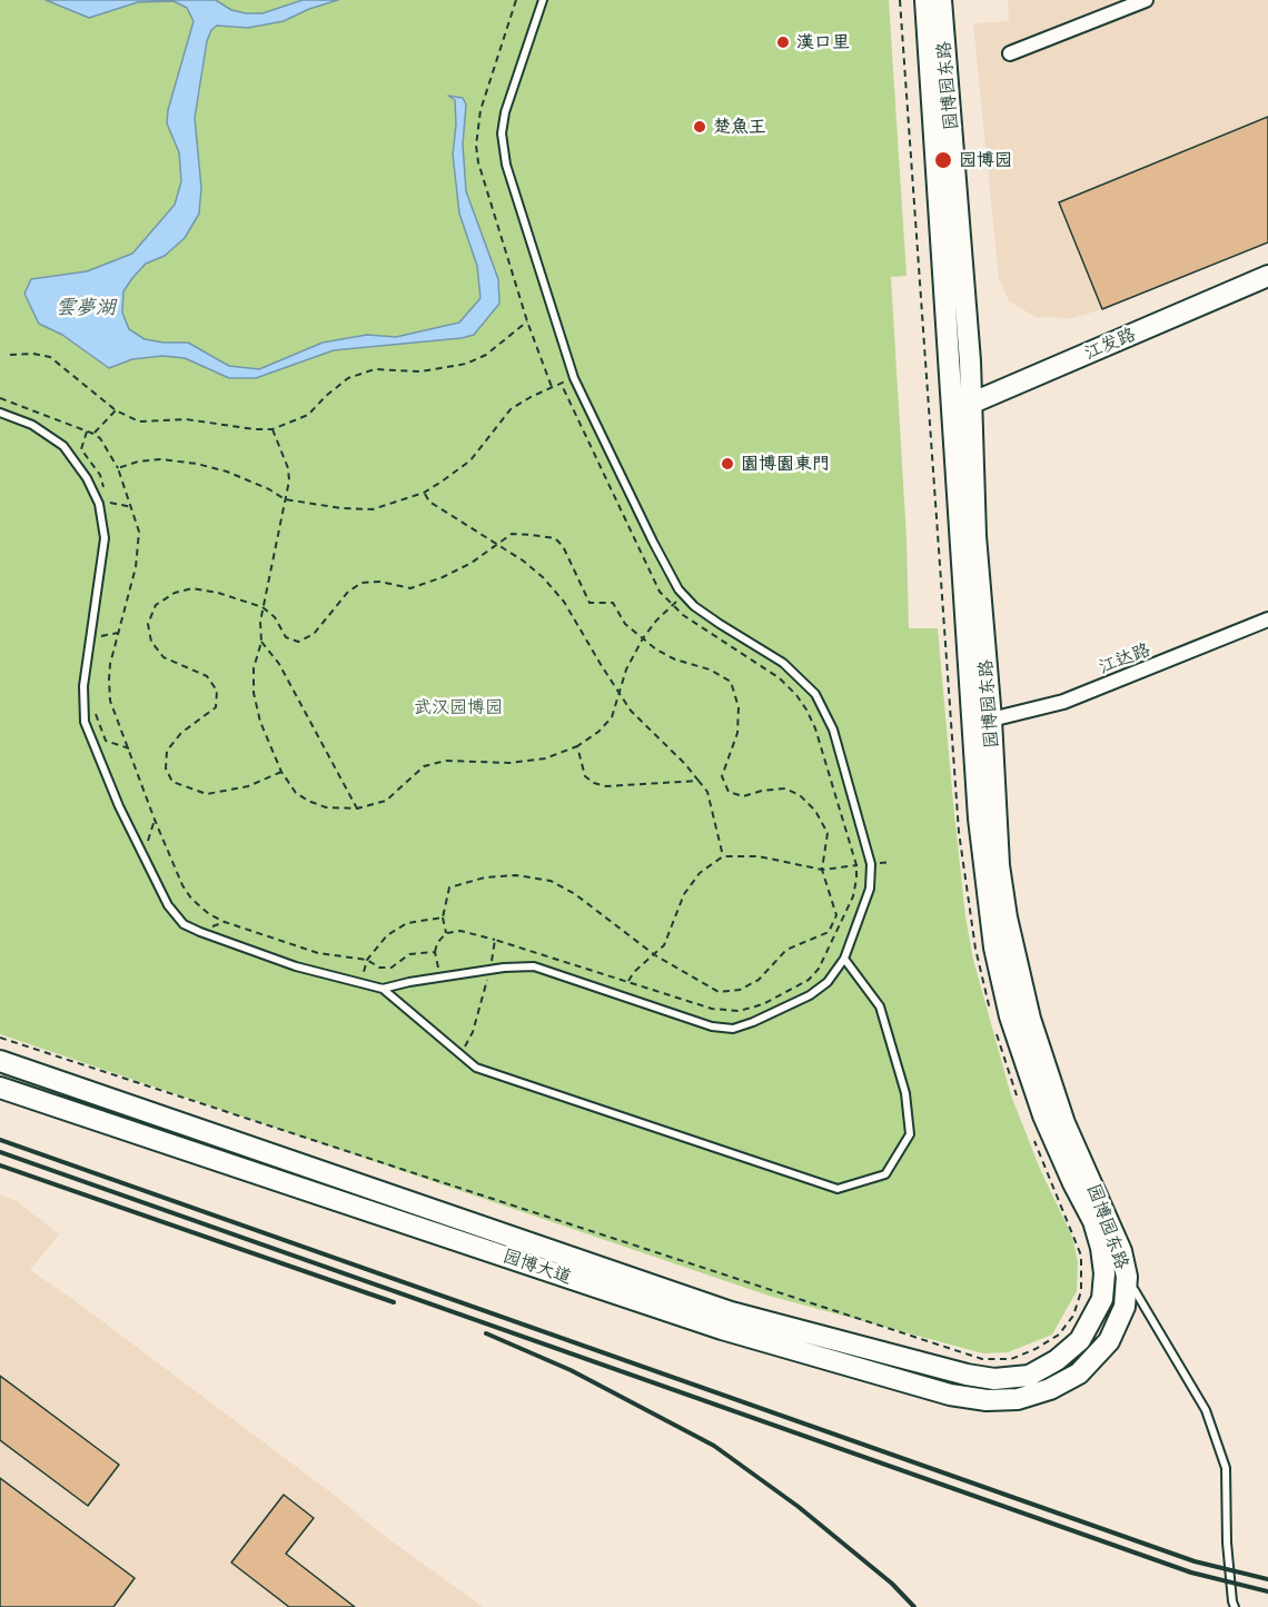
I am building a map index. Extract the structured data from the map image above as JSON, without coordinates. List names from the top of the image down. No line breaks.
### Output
{"streets":{"main road":["园博园东路","江发路","园博大道"],"street":["江达路"]},"crossings":[["园博园东路","江发路"],["园博园东路","江达路"],["园博园东路","园博大道"]],"water":["雲夢湖"],"parks":["武汉园博园"],"places":["漢口里","楚魚王","园博园","園博園東門"]}
